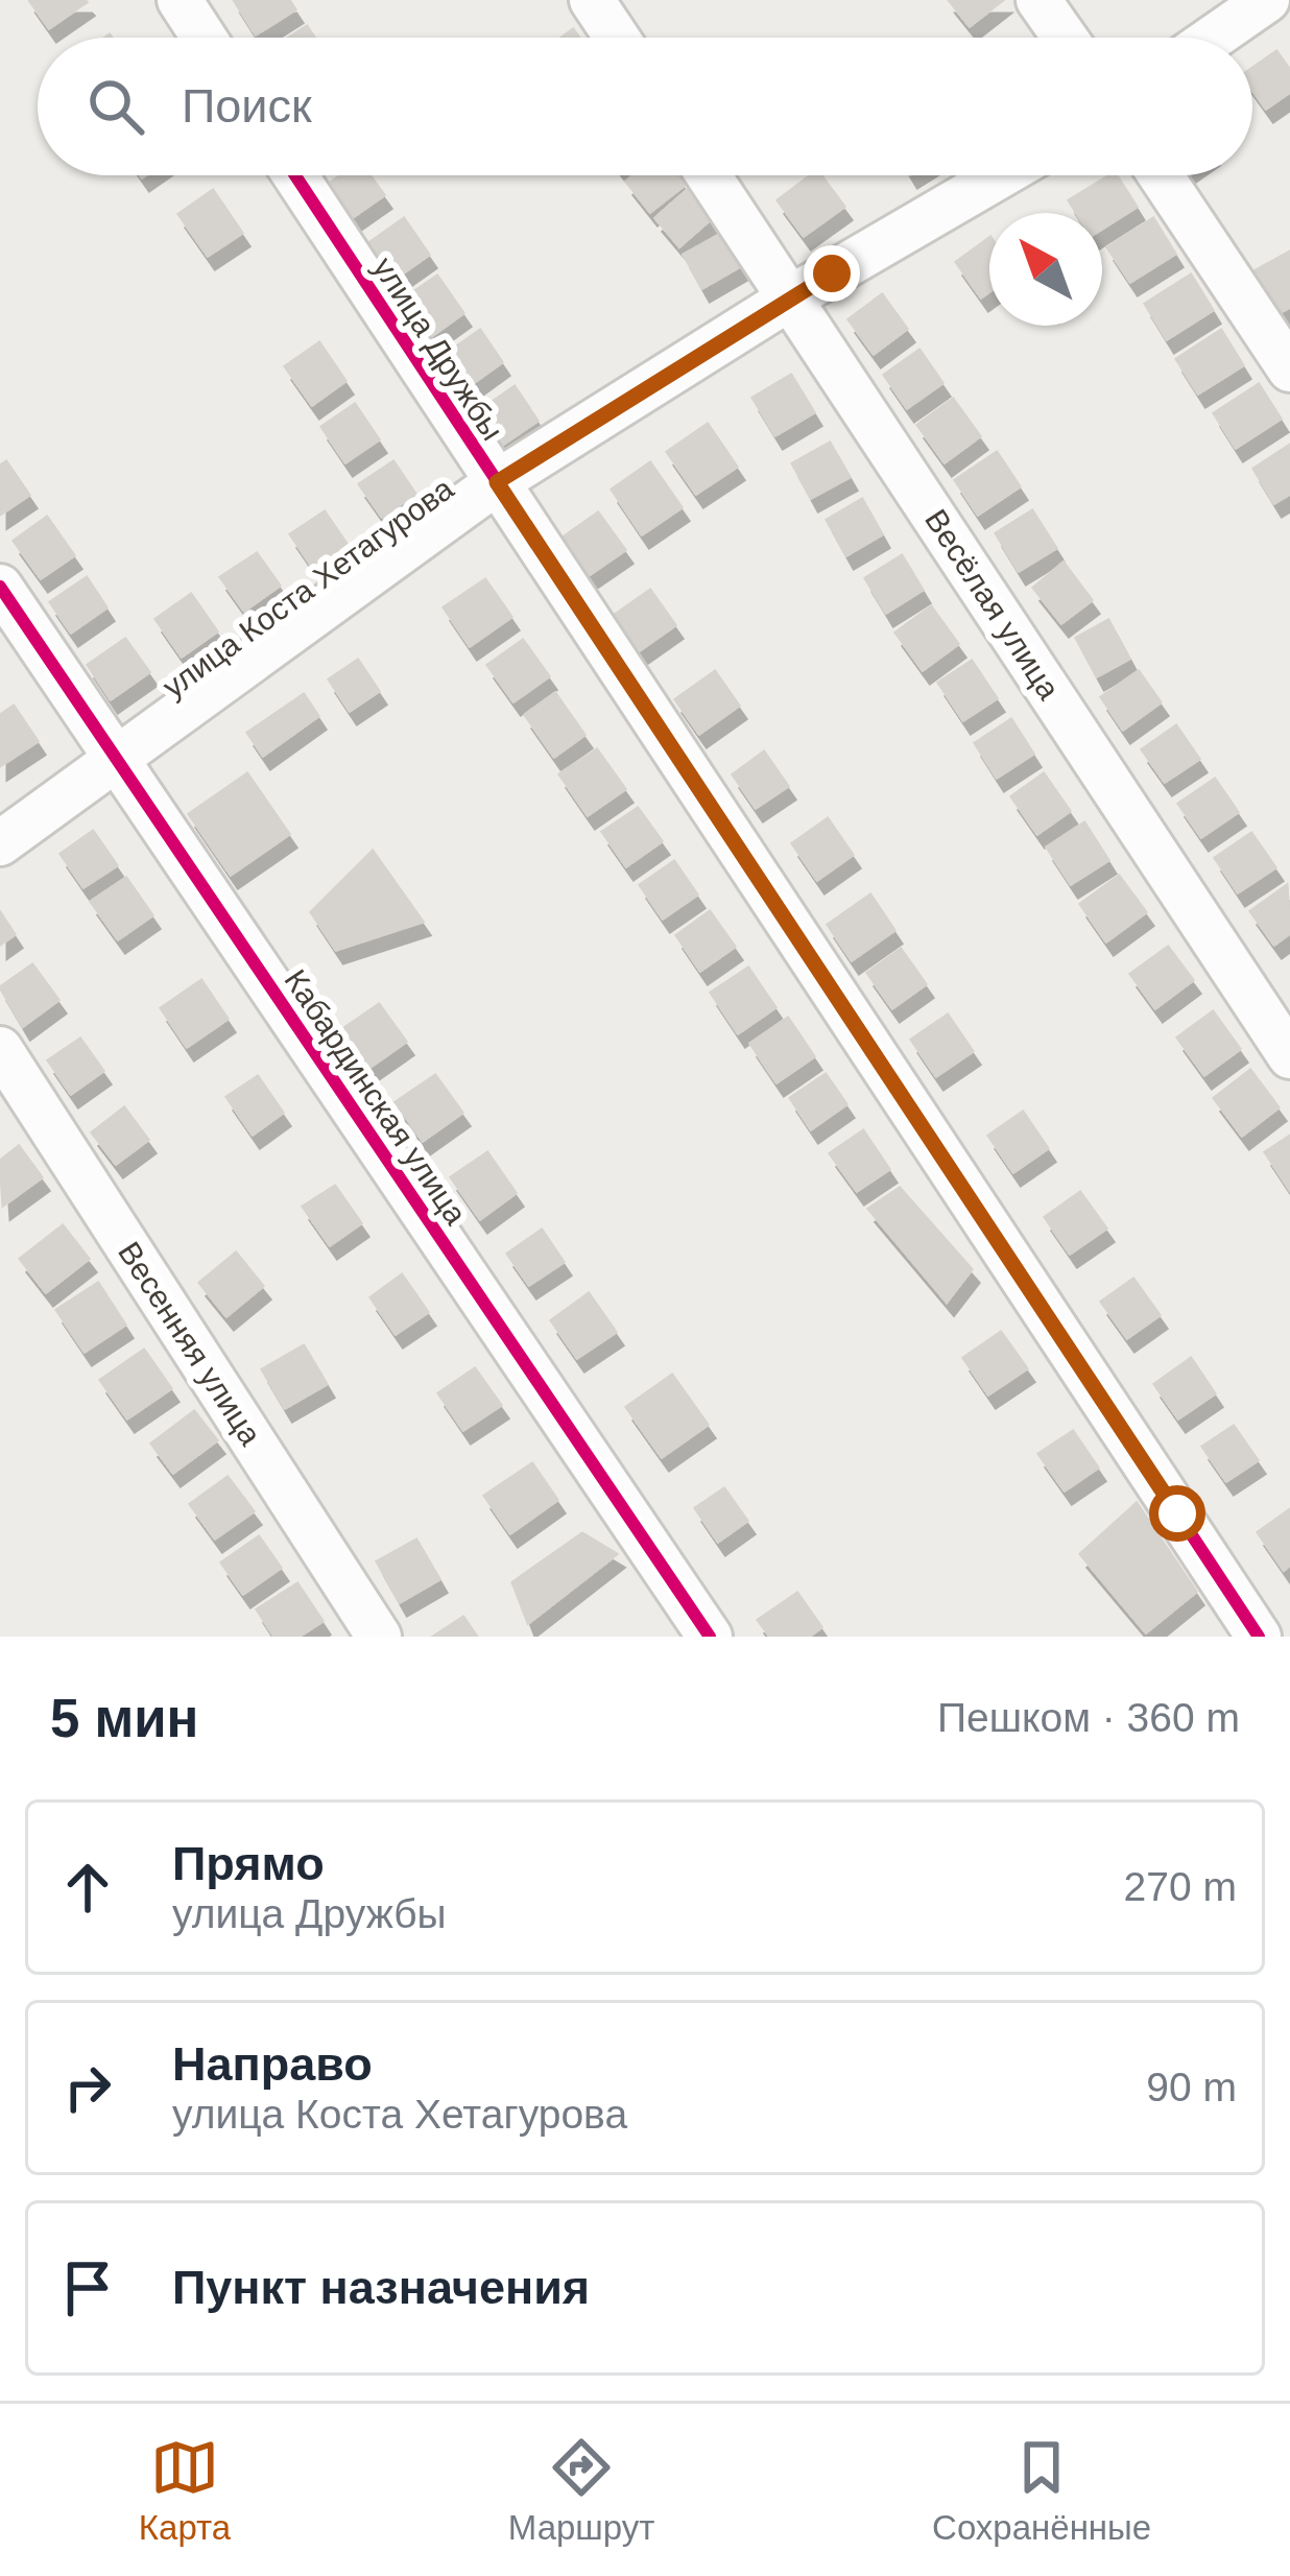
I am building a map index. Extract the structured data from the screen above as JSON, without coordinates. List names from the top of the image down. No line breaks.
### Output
{"streets":{"street":["улица Дружбы","улица Коста Хетагурова","Весёлая улица","Кабардинская улица","Весенняя улица"]},"crossings":[["улица Дружбы","улица Коста Хетагурова"],["улица Коста Хетагурова","Весёлая улица"],["улица Коста Хетагурова","Кабардинская улица"]],"north":"top left","page":{"search":"Поиск","heading":["5 мин","Пешком · 360 m"],"list":[["Прямо","улица Дружбы","270 m"],["Направо","улица Коста Хетагурова","90 m"],"Пункт назначения"],"nav":["Карта","Маршрут","Сохранённые"]}}
